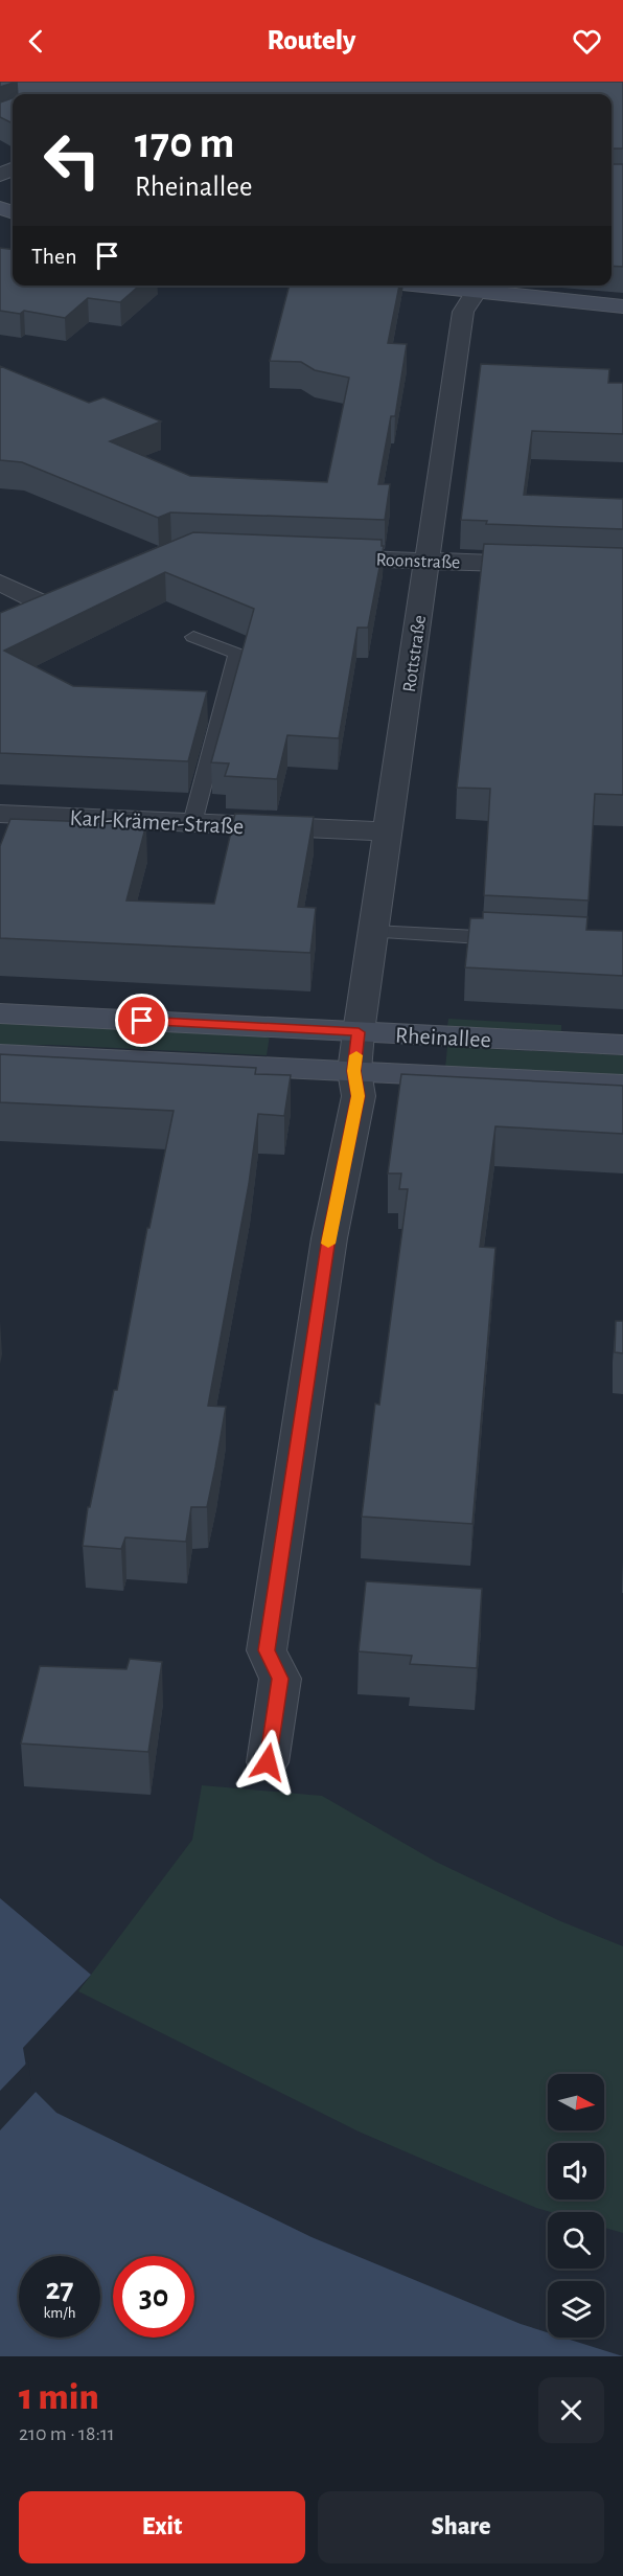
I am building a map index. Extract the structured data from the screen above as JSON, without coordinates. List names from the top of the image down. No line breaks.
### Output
{"streets":{"street":["Roonstraße","Rottstraße","Karl-Krämer-Straße","Rheinallee"]},"crossings":[["Roonstraße","Rottstraße"],["Rottstraße","Karl-Krämer-Straße"],["Rottstraße","Rheinallee"]],"north":"right","page":{"header":"Routely","turn":["170 m","Rheinallee"],"then":"Then","speed":"27 km/h","limit":"30","heading":["1 min","210 m · 18:11"],"buttons":["Exit","Share"]}}
